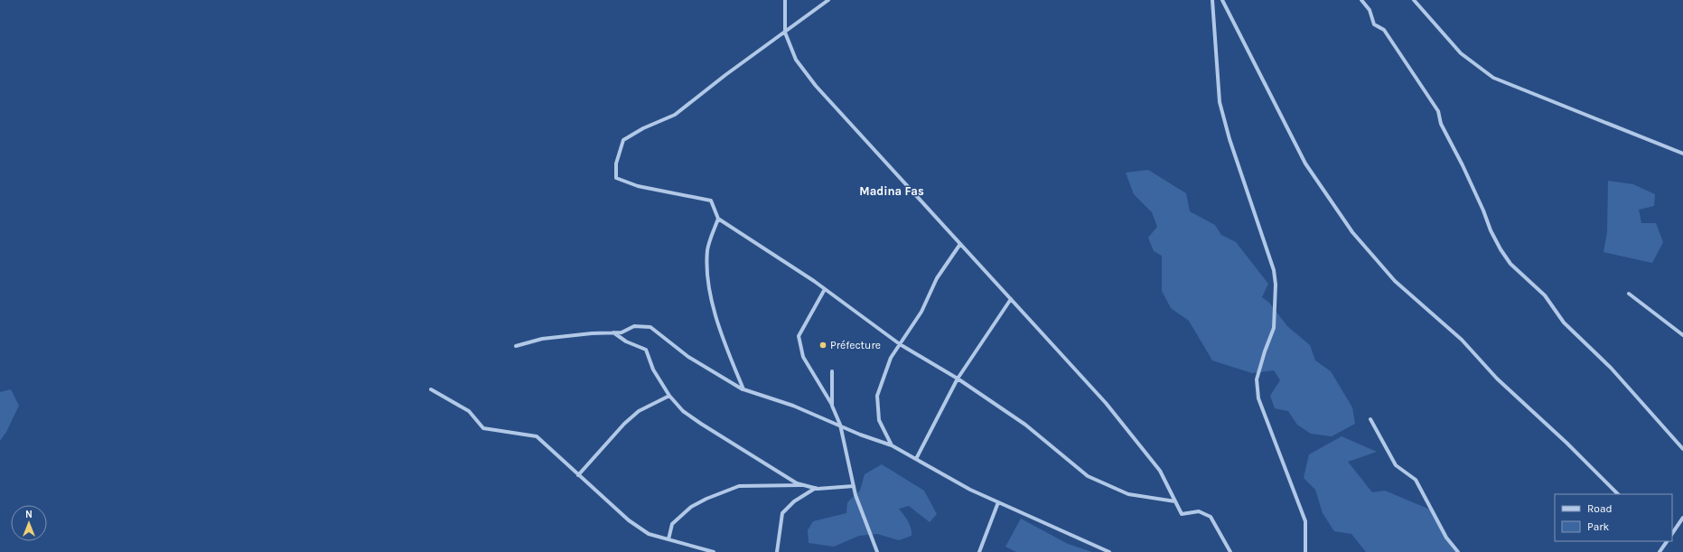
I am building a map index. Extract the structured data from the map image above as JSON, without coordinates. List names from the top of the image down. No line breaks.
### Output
{"districts":["Madina Fas"],"places":["Préfecture"],"legend":["Road","Park"],"north":"top"}
